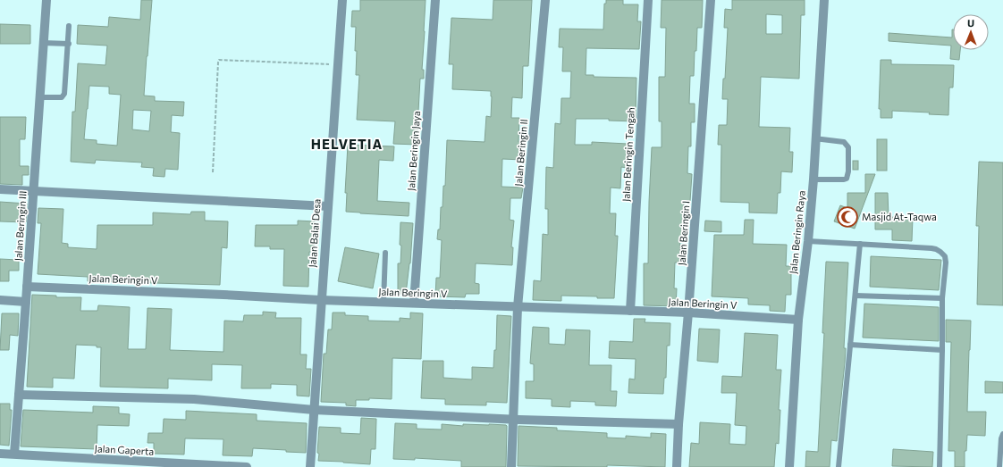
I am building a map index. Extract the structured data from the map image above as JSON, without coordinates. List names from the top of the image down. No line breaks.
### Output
{"streets":{"street":["Jalan Beringin Jaya","Jalan Beringin II","Jalan Beringin Tengah","Jalan Beringin III","Jalan Beringin Raya","Jalan Balai Desa","Jalan Beringin I","Jalan Beringin V","Jalan Gaperta"]},"crossings":[["Jalan Beringin Jaya","Jalan Beringin V"],["Jalan Beringin II","Jalan Beringin V"],["Jalan Beringin Tengah","Jalan Beringin V"],["Jalan Beringin III","Jalan Beringin V"],["Jalan Beringin III","Jalan Gaperta"],["Jalan Beringin Raya","Jalan Beringin V"],["Jalan Balai Desa","Jalan Beringin V"],["Jalan Beringin I","Jalan Beringin V"]],"districts":["HELVETIA"],"places":{"mosque":["Masjid At-Taqwa"]},"north":"top"}
